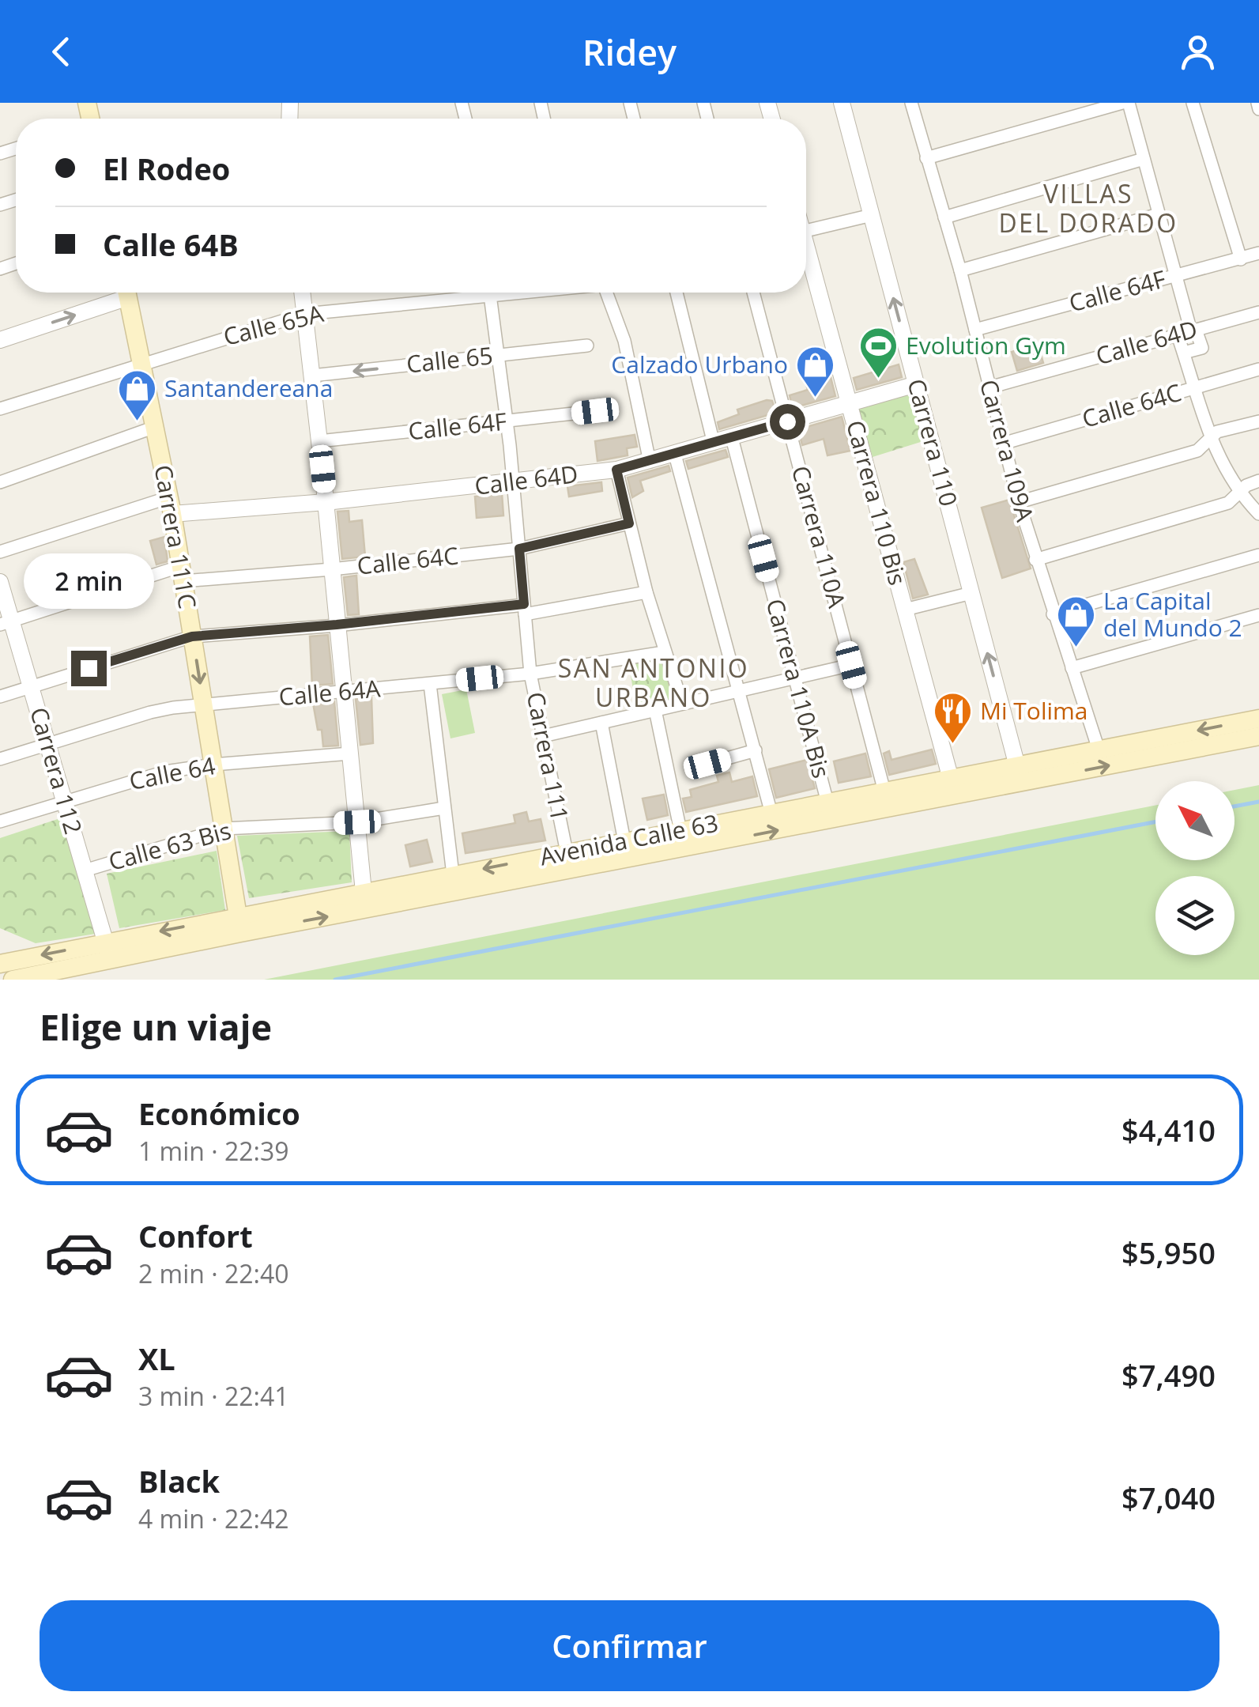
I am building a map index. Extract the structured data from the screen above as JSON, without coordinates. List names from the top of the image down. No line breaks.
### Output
{"streets":{"main road":["Carrera 111C","Avenida Calle 63"],"street":["Calle 64F","Calle 65A","Calle 64D","Calle 65","Calle 64C","Carrera 110","Carrera 109A","Carrera 110 Bis","Carrera 110A","Carrera 110A Bis","Calle 64A","Carrera 111","Carrera 112","Calle 64","Calle 63 Bis"]},"crossings":[["Calle 64F","Carrera 109A"],["Calle 64F","Carrera 111"],["Calle 65A","Carrera 111C"],["Calle 64D","Carrera 110"],["Calle 64D","Carrera 109A"],["Calle 64D","Carrera 110 Bis"],["Calle 64D","Carrera 111C"],["Calle 64D","Carrera 110A"],["Calle 64D","Carrera 110A Bis"],["Calle 64D","Carrera 111"],["Calle 65","Carrera 111"],["Calle 64C","Carrera 109A"],["Calle 64C","Carrera 111C"],["Calle 64C","Carrera 111"],["Calle 64C","Carrera 112"],["Carrera 110","Avenida Calle 63"],["Carrera 109A","Avenida Calle 63"],["Carrera 110 Bis","Avenida Calle 63"],["Carrera 111C","Calle 64A"],["Carrera 111C","Calle 64"],["Carrera 111C","Avenida Calle 63"],["Carrera 111C","Calle 63 Bis"],["Carrera 110A","Avenida Calle 63"],["Carrera 110A Bis","Avenida Calle 63"],["Calle 64A","Carrera 111"],["Calle 64A","Carrera 112"],["Carrera 111","Avenida Calle 63"],["Carrera 112","Calle 64"],["Carrera 112","Avenida Calle 63"],["Carrera 112","Calle 63 Bis"]],"one_way":["Calle 65","Carrera 110"],"districts":["VILLAS DEL DORADO","SAN ANTONIO URBANO"],"places":{"sports":["Evolution Gym"],"shop":["Calzado Urbano","Santandereana","La Capital del Mundo 2"],"restaurant":["Mi Tolima"]},"north":"top left","page":{"header":"Ridey","banner":["El Rodeo","Calle 64B"],"bubble":"2 min","heading":"Elige un viaje","list":[{"name":"Económico","note":"1 min · 22:39","value":"$4,410"},{"name":"Confort","note":"2 min · 22:40","value":"$5,950"},{"name":"XL","note":"3 min · 22:41","value":"$7,490"},{"name":"Black","note":"4 min · 22:42","value":"$7,040"}],"buttons":"Confirmar"}}
